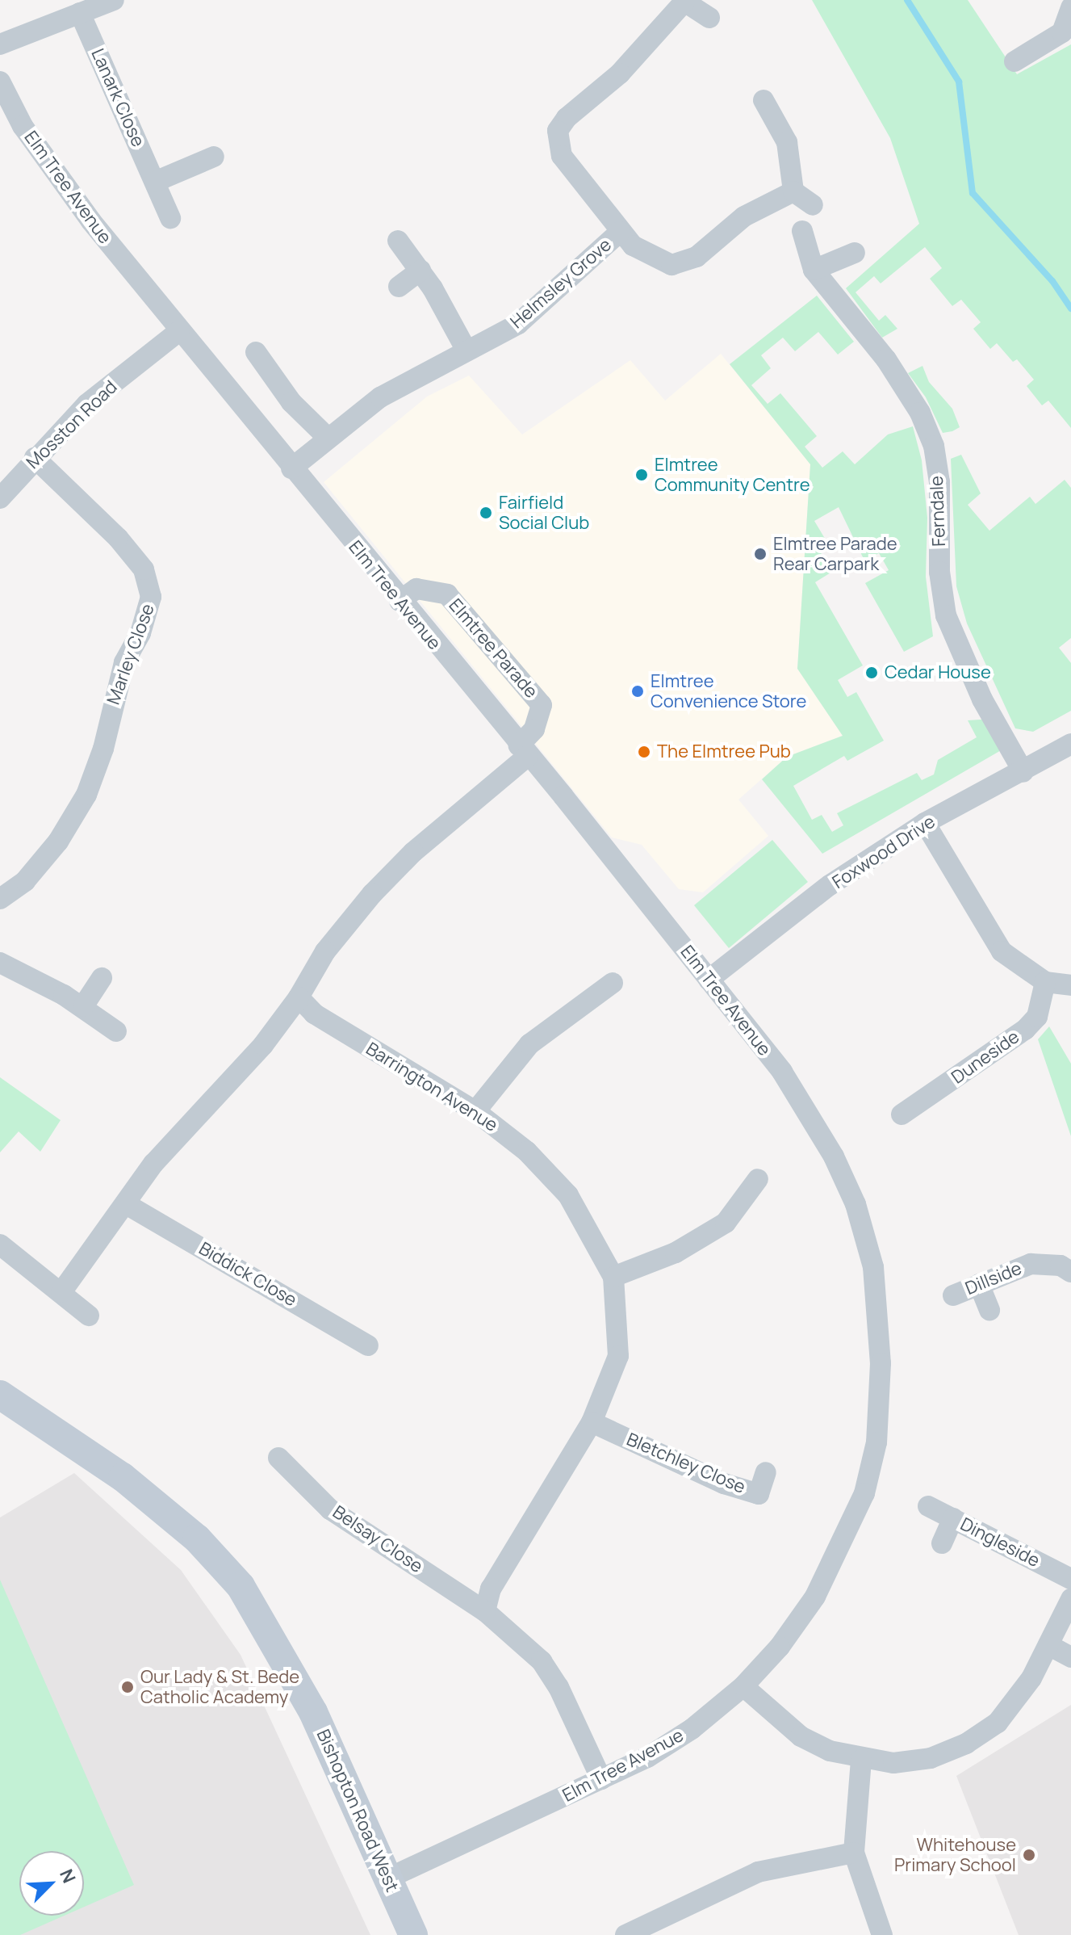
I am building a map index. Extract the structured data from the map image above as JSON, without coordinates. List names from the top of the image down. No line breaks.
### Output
{"streets":{"street":["Lanark Close","Elm Tree Avenue","Helmsley Grove","Mosston Road","Ferndale","Elmtree Parade","Marley Close","Foxwood Drive","Duneside","Barrington Avenue","Biddick Close","Dillside","Bletchley Close","Belsay Close","Dingleside","Bishopton Road West"]},"crossings":[["Elm Tree Avenue","Helmsley Grove"],["Elm Tree Avenue","Mosston Road"],["Elm Tree Avenue","Elmtree Parade"],["Elm Tree Avenue","Foxwood Drive"],["Elm Tree Avenue","Bishopton Road West"],["Mosston Road","Marley Close"],["Ferndale","Foxwood Drive"],["Barrington Avenue","Bletchley Close"],["Barrington Avenue","Belsay Close"]],"places":["Elmtree Community Centre","Fairfield Social Club","Elmtree Parade Rear Carpark","Cedar House","Elmtree Convenience Store","The Elmtree Pub","Our Lady & St. Bede Catholic Academy","Whitehouse Primary School"],"north":"top right"}
